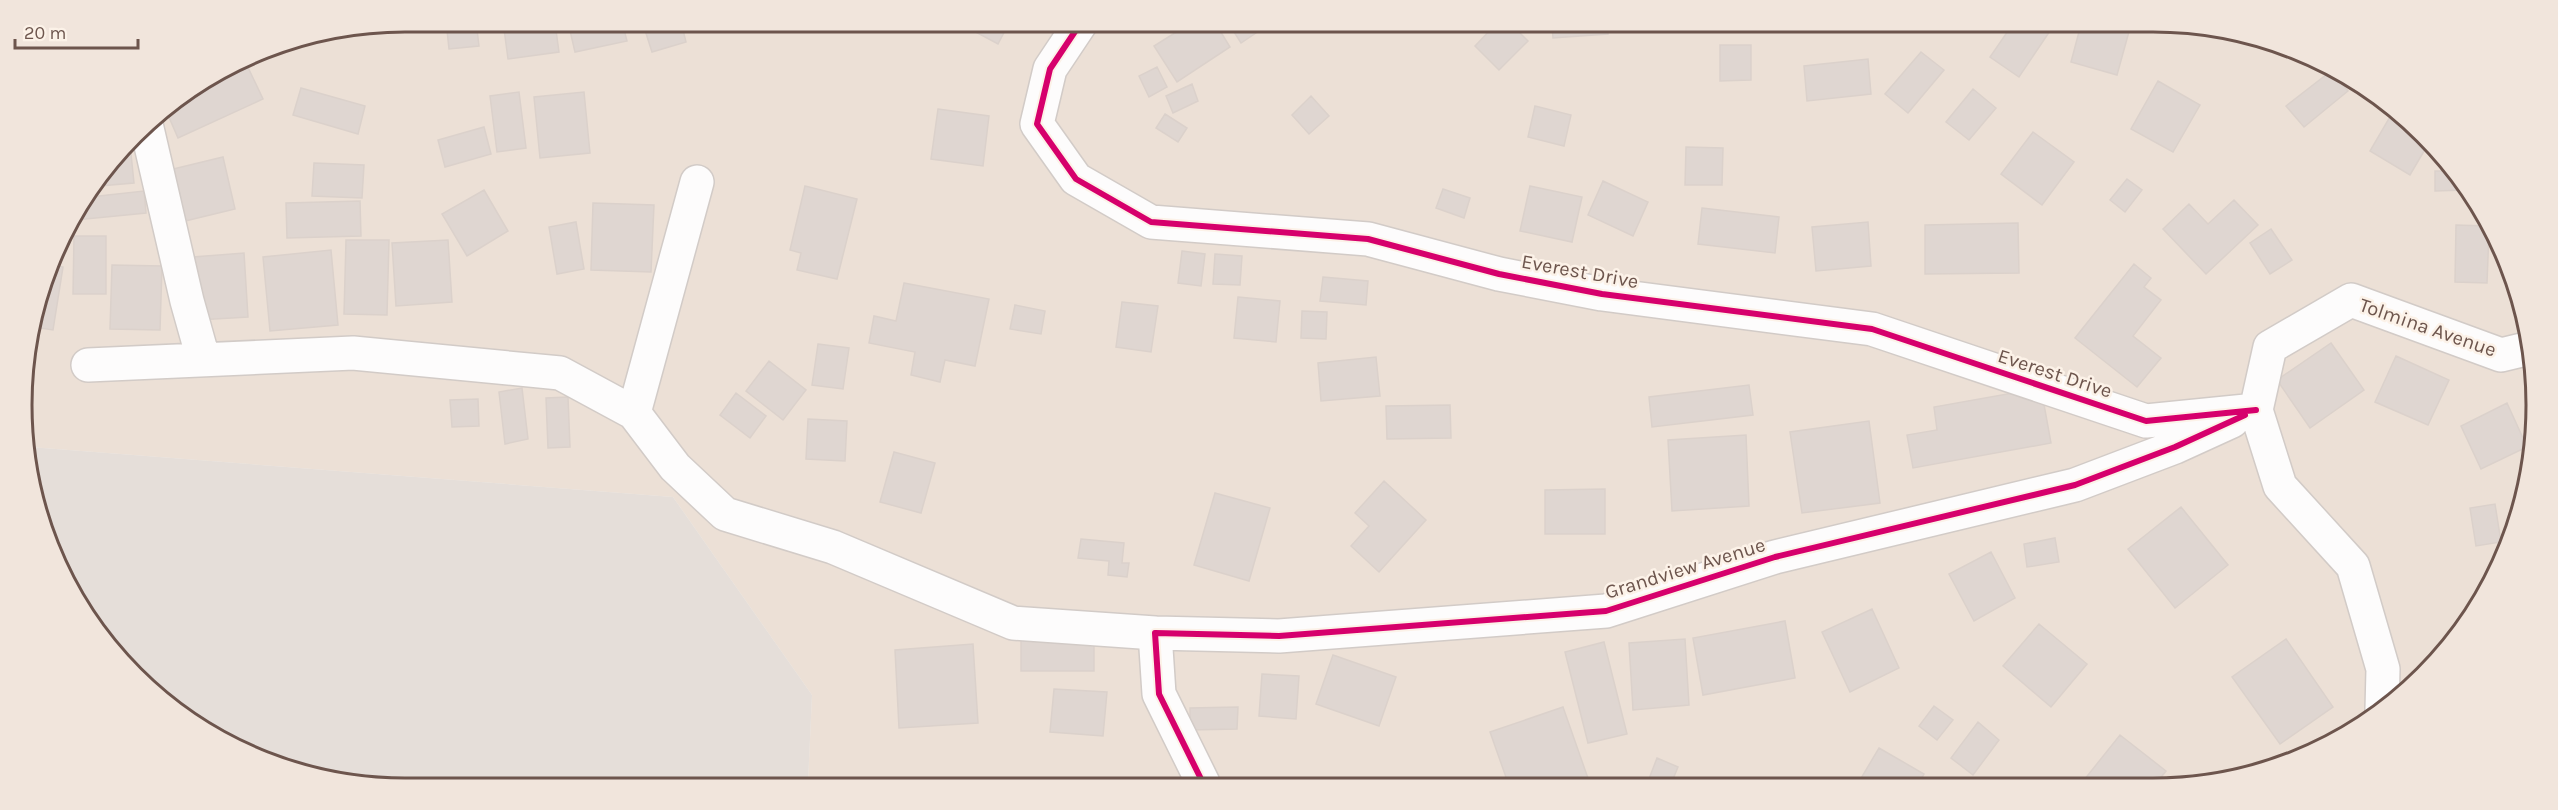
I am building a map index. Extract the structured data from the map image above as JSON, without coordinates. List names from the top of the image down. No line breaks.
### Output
{"streets":{"street":["Everest Drive","Tolmina Avenue","Grandview Avenue"]},"crossings":[["Everest Drive","Tolmina Avenue"],["Everest Drive","Grandview Avenue"],["Tolmina Avenue","Grandview Avenue"]],"scale_bar":"20 m"}
